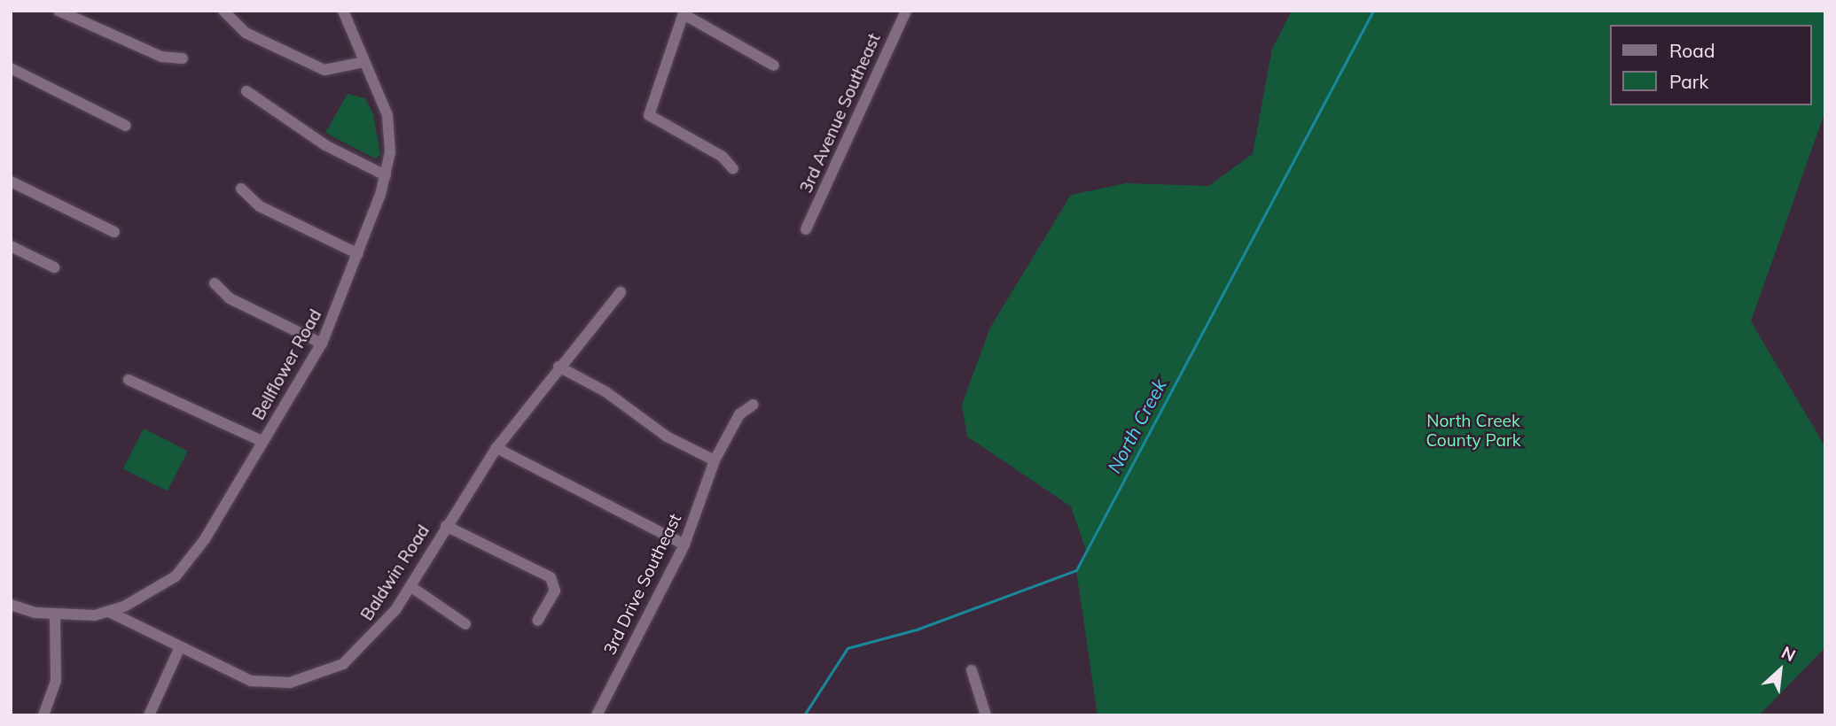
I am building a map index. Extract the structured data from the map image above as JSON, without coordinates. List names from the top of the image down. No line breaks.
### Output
{"streets":{"street":["3rd Avenue Southeast","Bellflower Road","Baldwin Road","3rd Drive Southeast"]},"crossings":[["Bellflower Road","Baldwin Road"]],"water":["North Creek"],"parks":["North Creek County Park"],"legend":["Road","Park"],"north":"top right"}
